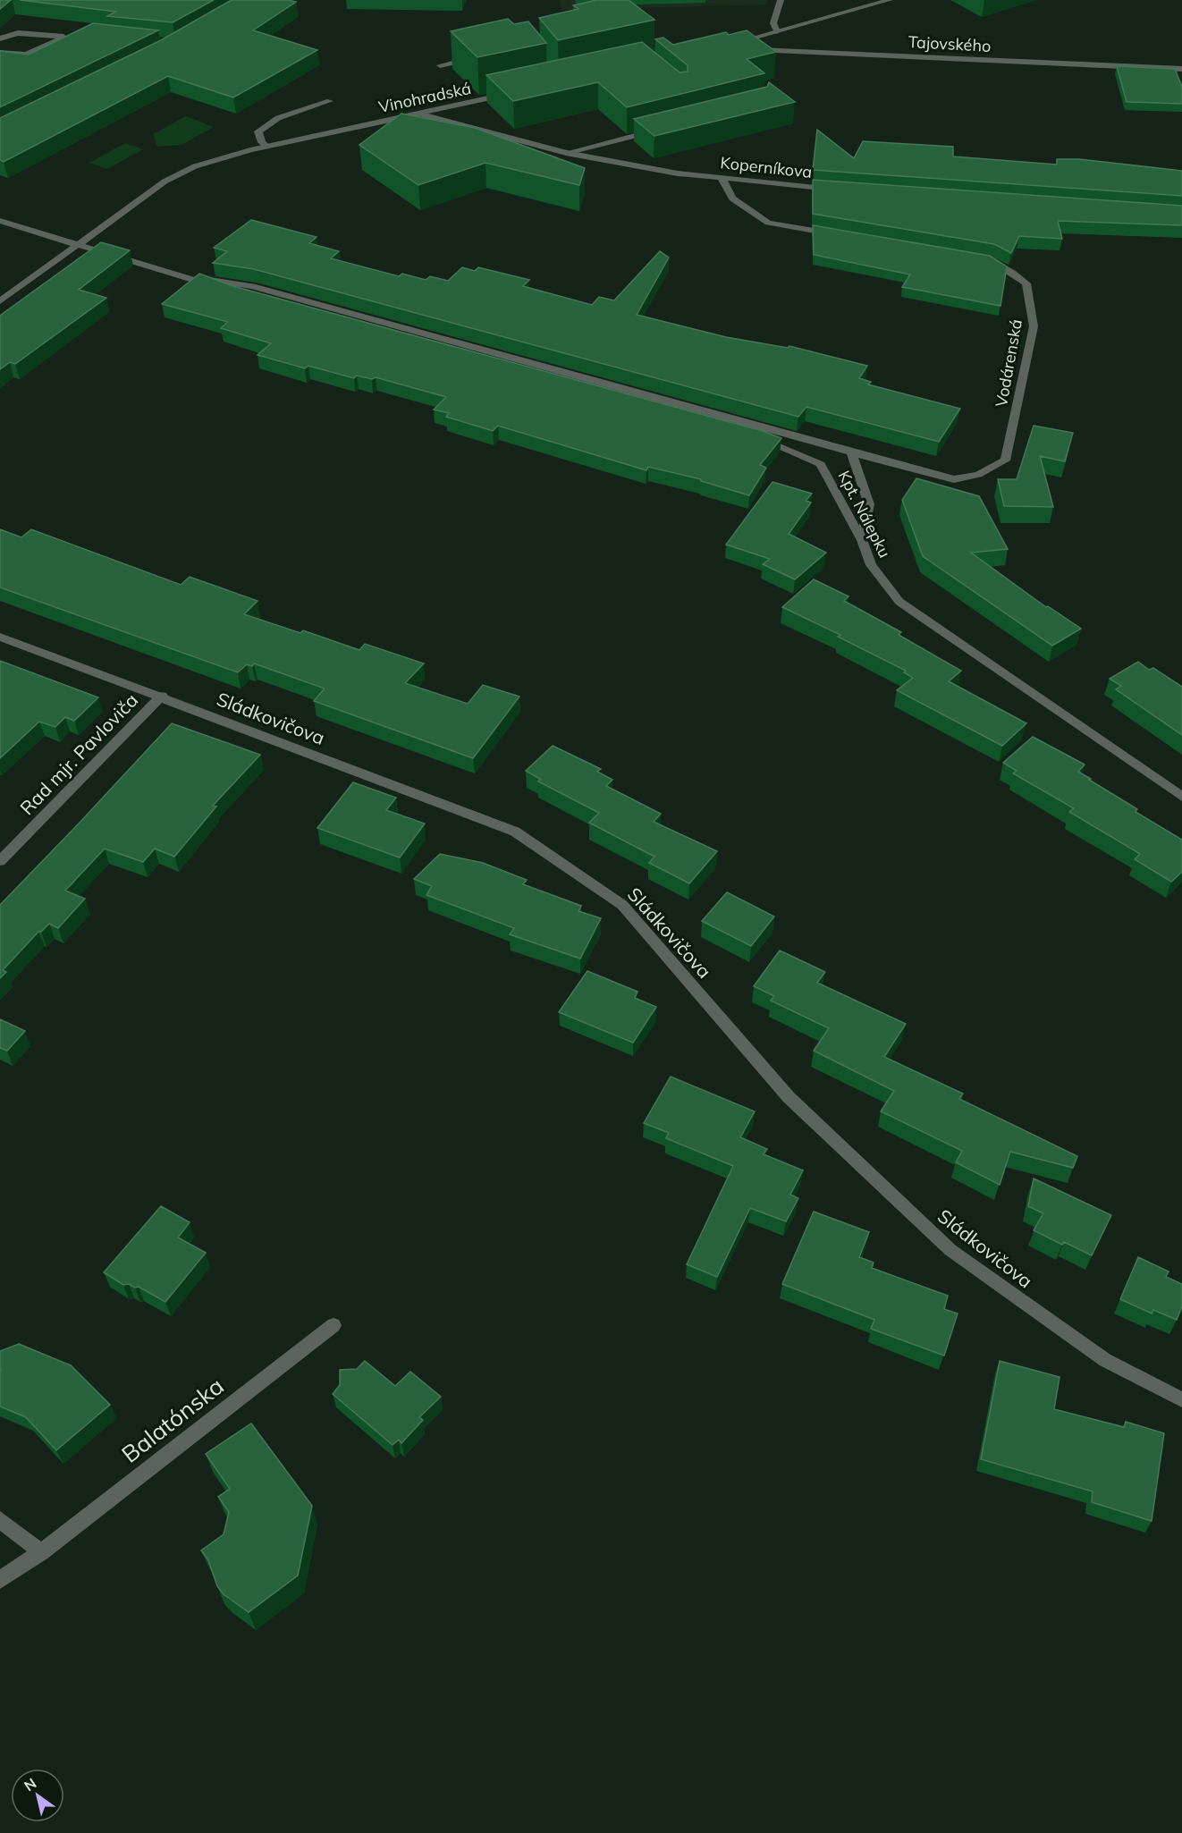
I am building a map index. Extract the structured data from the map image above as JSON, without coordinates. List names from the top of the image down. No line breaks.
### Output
{"streets":{"street":["Tajovského","Vinohradská","Koperníkova","Vodárenská","Kpt. Nálepku","Sládkovičova","Rad mjr. Pavloviča","Balatónska"]},"crossings":[["Vinohradská","Koperníkova"],["Sládkovičova","Rad mjr. Pavloviča"]],"north":"top left"}
